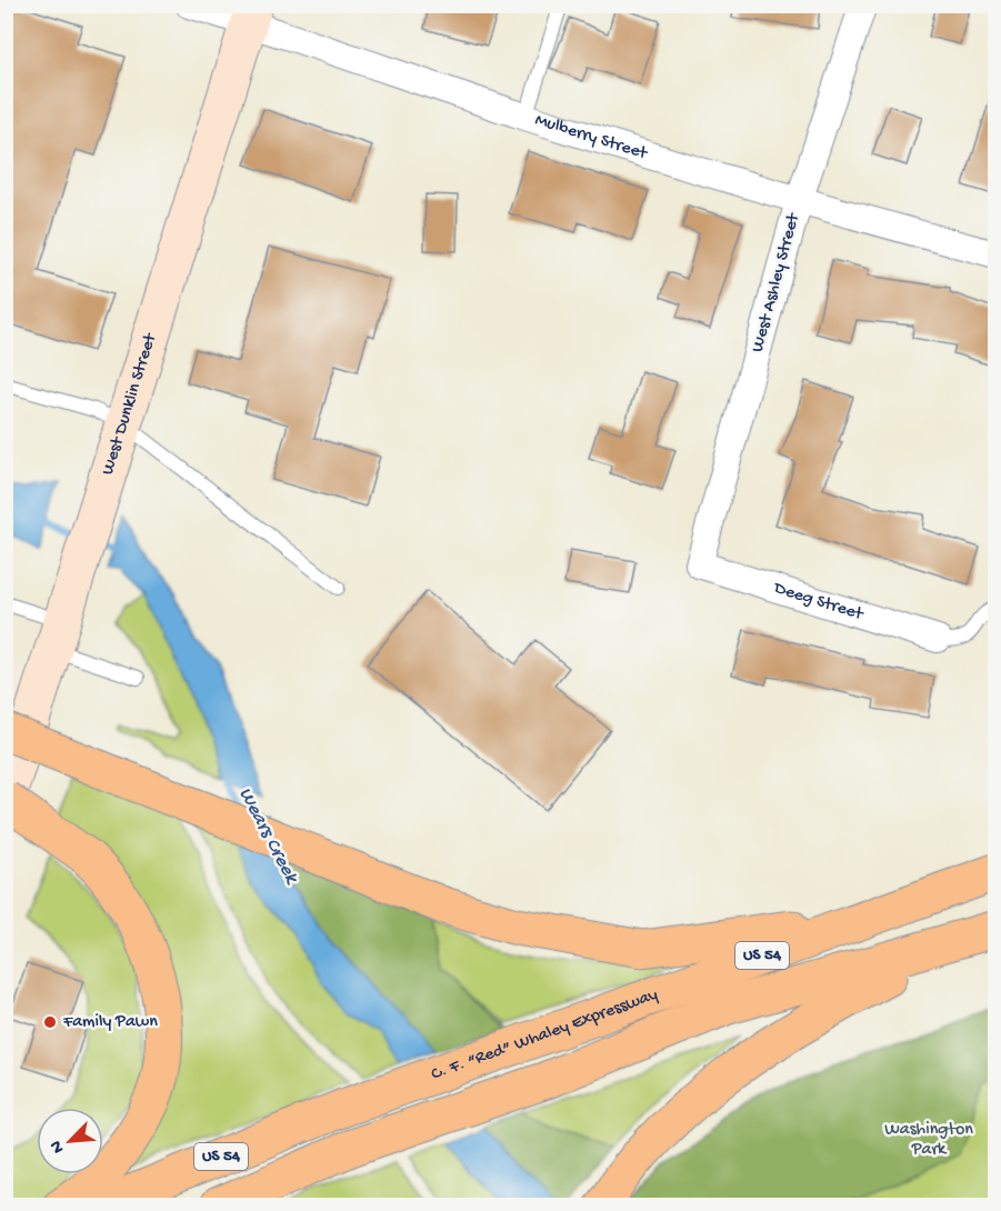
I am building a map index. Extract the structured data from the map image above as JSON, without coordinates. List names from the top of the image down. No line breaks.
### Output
{"streets":{"highway":["US 54","C. F. “Red” Whaley Expressway"],"main road":["West Dunklin Street"],"street":["Mulberry Street","West Ashley Street","Deeg Street"]},"crossings":[["Mulberry Street","West Ashley Street"],["Mulberry Street","West Dunklin Street"],["West Ashley Street","Deeg Street"]],"water":["Wears Creek"],"parks":["Washington Park"],"places":["Family Pawn"],"north":"bottom left"}
